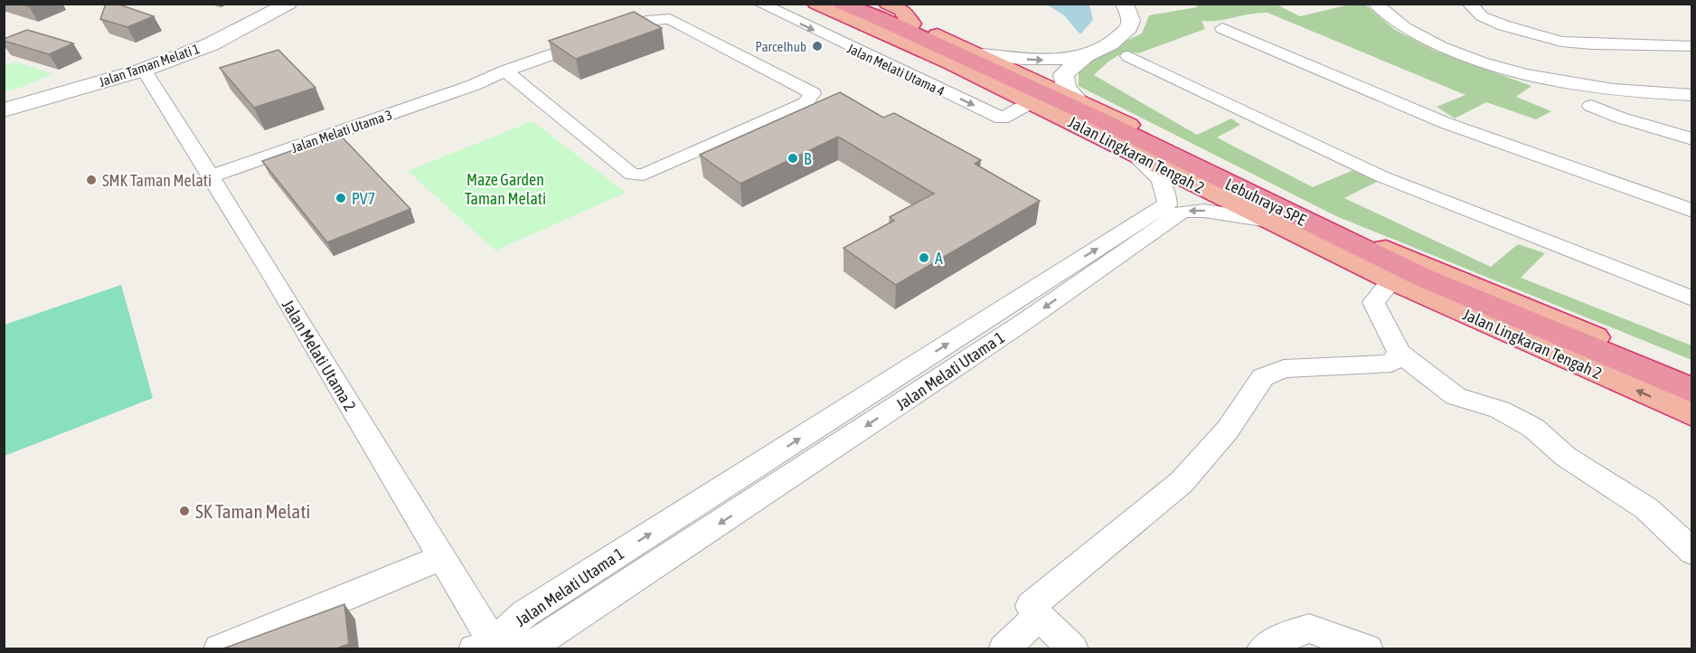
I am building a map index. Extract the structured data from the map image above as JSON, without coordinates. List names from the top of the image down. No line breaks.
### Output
{"streets":{"highway":["Jalan Lingkaran Tengah 2","Lebuhraya SPE"],"street":["Jalan Taman Melati 1","Jalan Melati Utama 4","Jalan Melati Utama 3","Jalan Melati Utama 2","Jalan Melati Utama 1"]},"crossings":[["Jalan Taman Melati 1","Jalan Melati Utama 2"],["Jalan Melati Utama 4","Jalan Lingkaran Tengah 2"],["Jalan Melati Utama 4","Lebuhraya SPE"],["Jalan Melati Utama 3","Jalan Melati Utama 2"],["Jalan Lingkaran Tengah 2","Lebuhraya SPE"],["Jalan Lingkaran Tengah 2","Jalan Melati Utama 1"],["Jalan Melati Utama 2","Jalan Melati Utama 1"]],"one_way":["Jalan Melati Utama 4"],"parks":["Maze Garden Taman Melati"],"places":["Parcelhub","B","SMK Taman Melati","PV7","A","SK Taman Melati"]}
